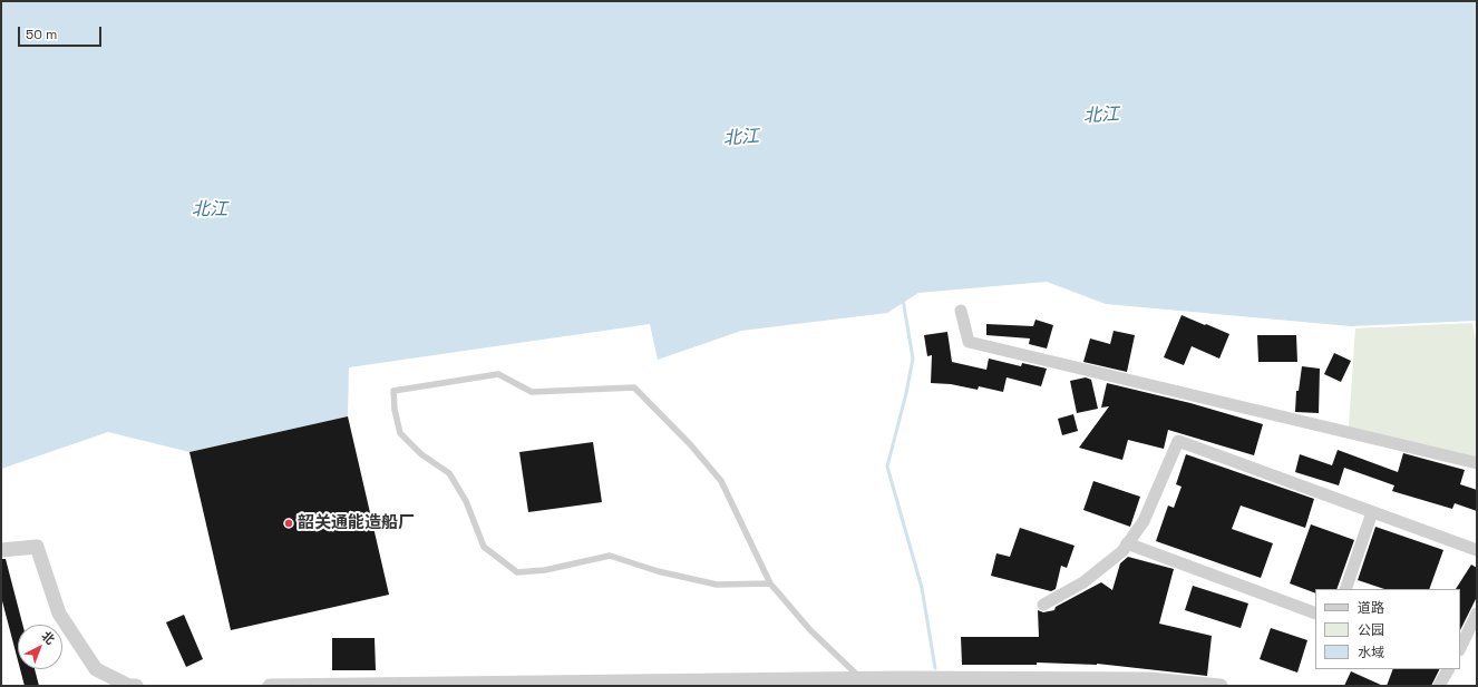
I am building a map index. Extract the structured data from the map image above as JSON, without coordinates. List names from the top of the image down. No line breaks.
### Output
{"water":["北江"],"places":["韶关通能造船厂"],"legend":["道路","公园","水域"],"scale_bar":"50 m","north":"top right"}
